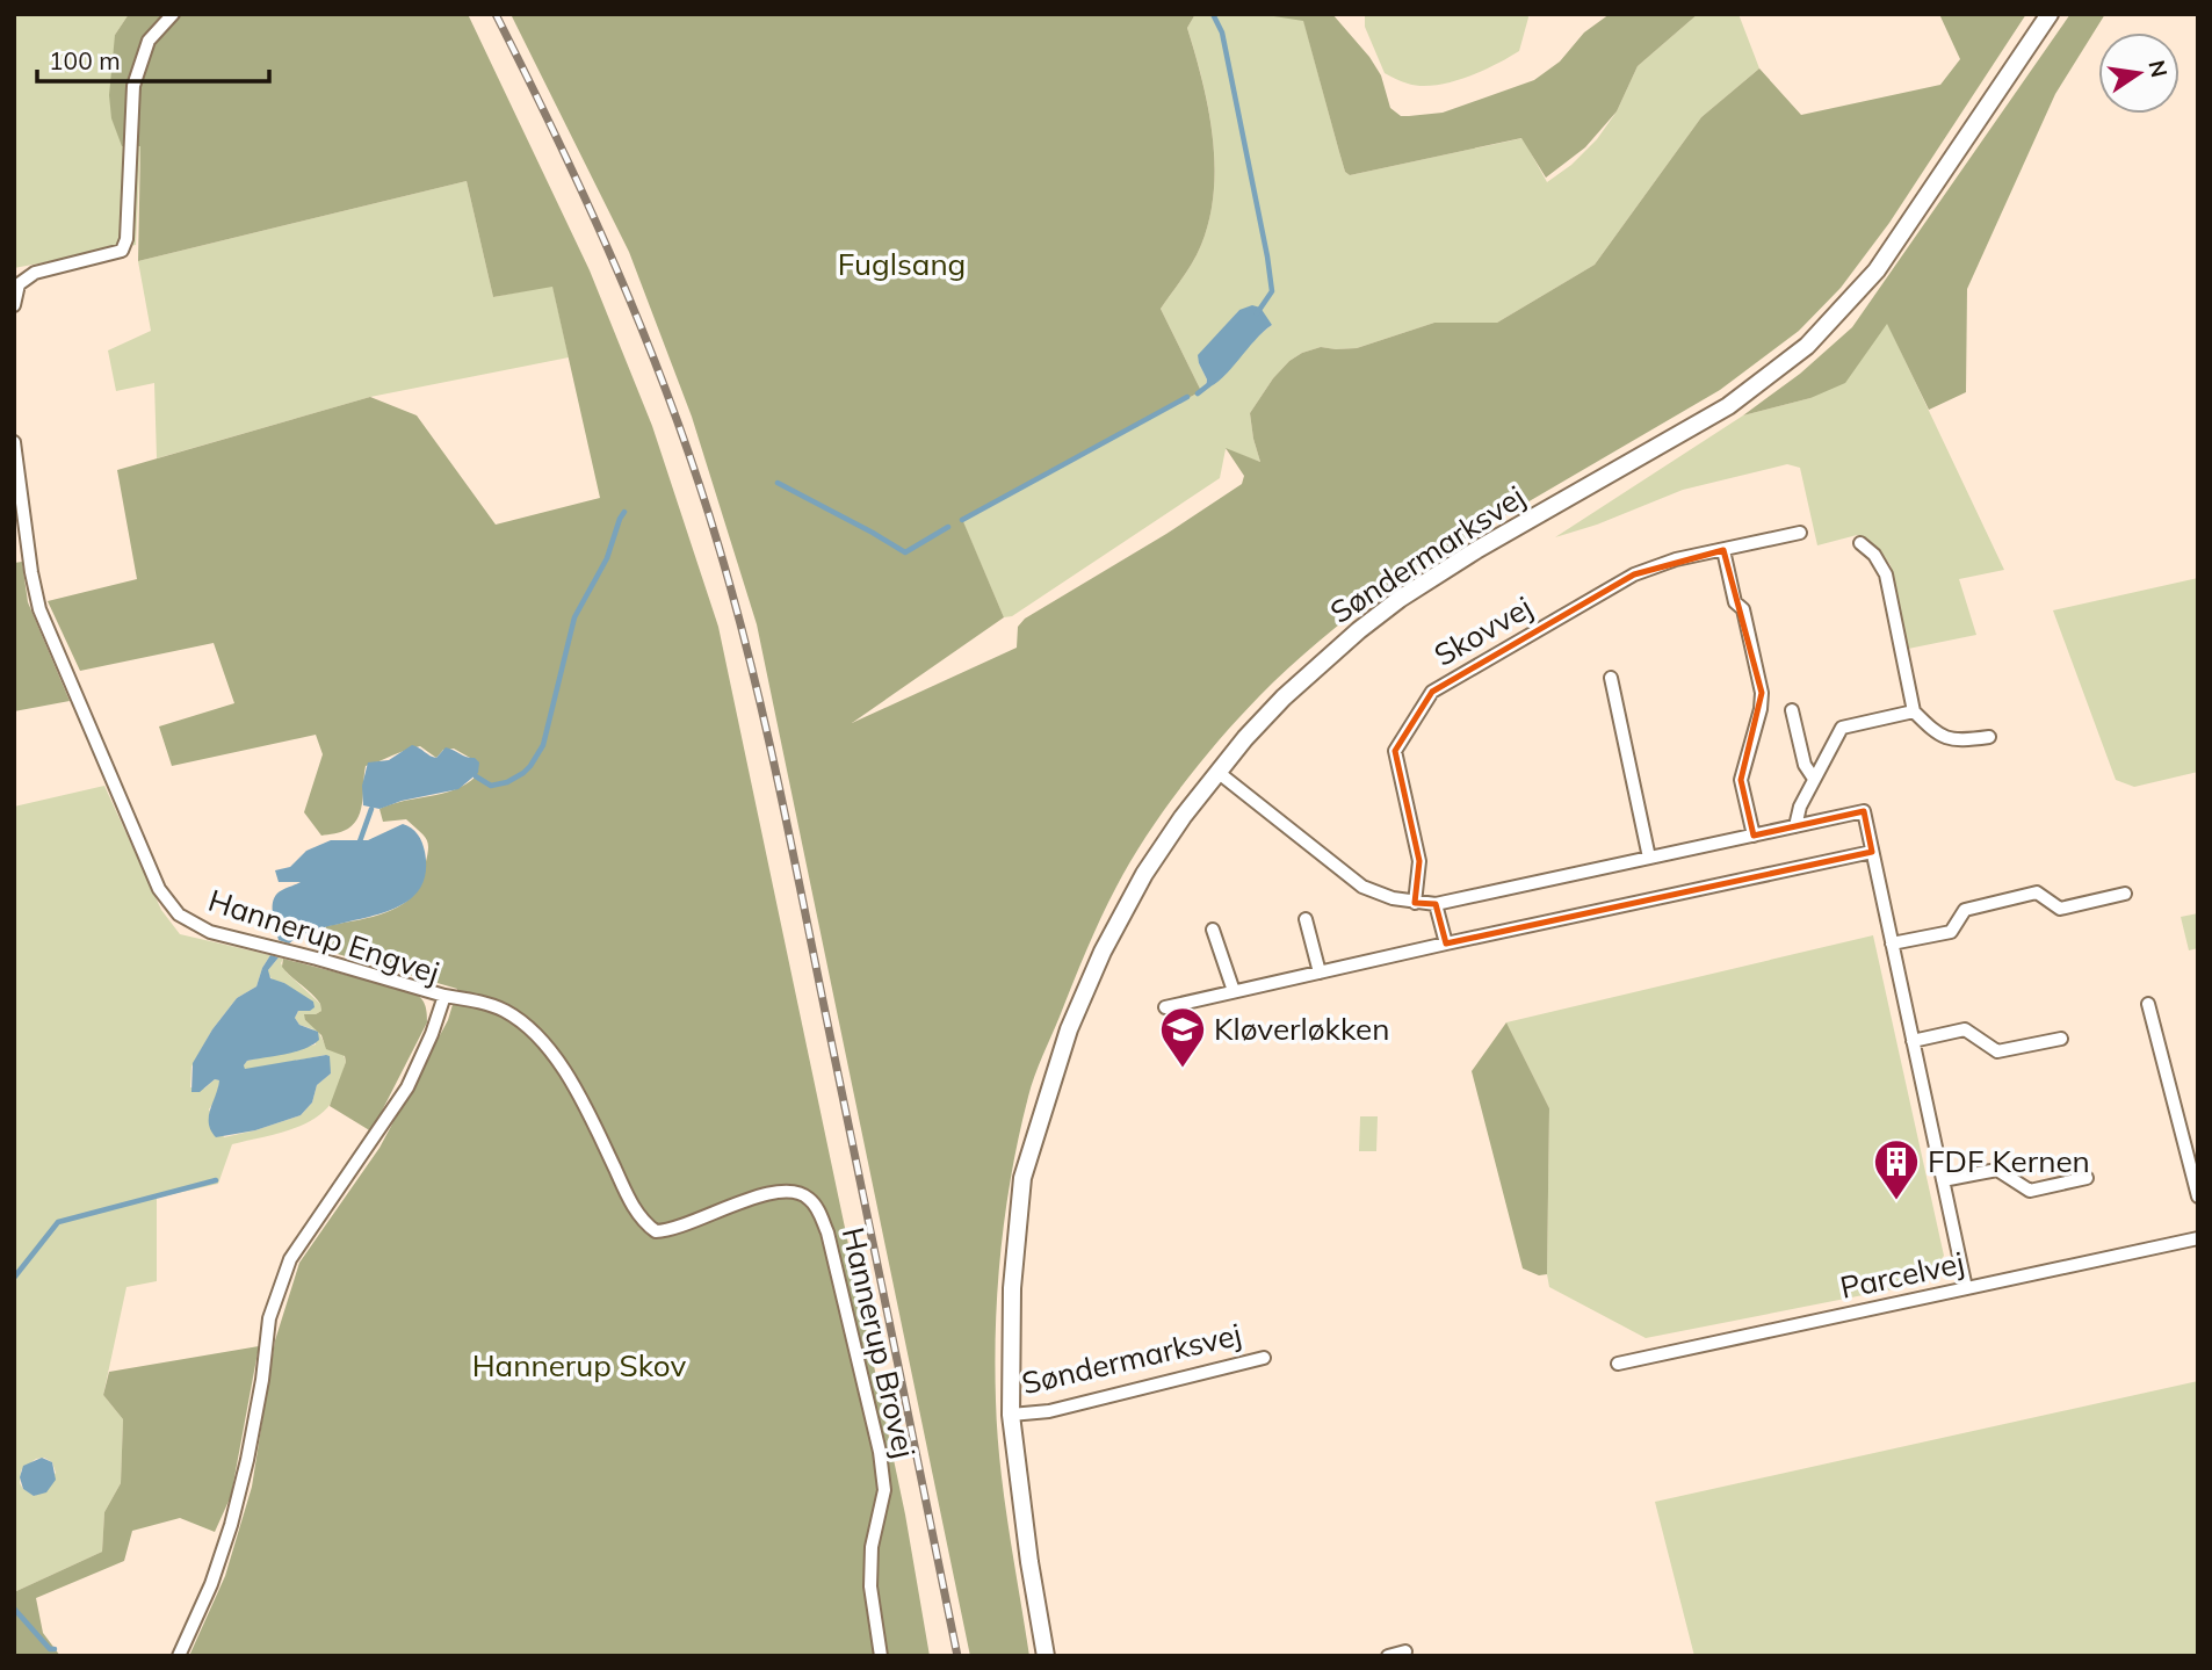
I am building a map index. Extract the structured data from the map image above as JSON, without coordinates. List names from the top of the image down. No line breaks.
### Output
{"streets":{"street":["Søndermarksvej","Skovvej","Hannerup Engvej","Parcelvej","Hannerup Brovej"]},"crossings":[["Hannerup Engvej","Hannerup Brovej"]],"parks":["Fuglsang","Hannerup Skov"],"places":{"school or university":["Kløverløkken"],"building":["FDF Kernen"]},"scale_bar":"100 m","north":"right"}
